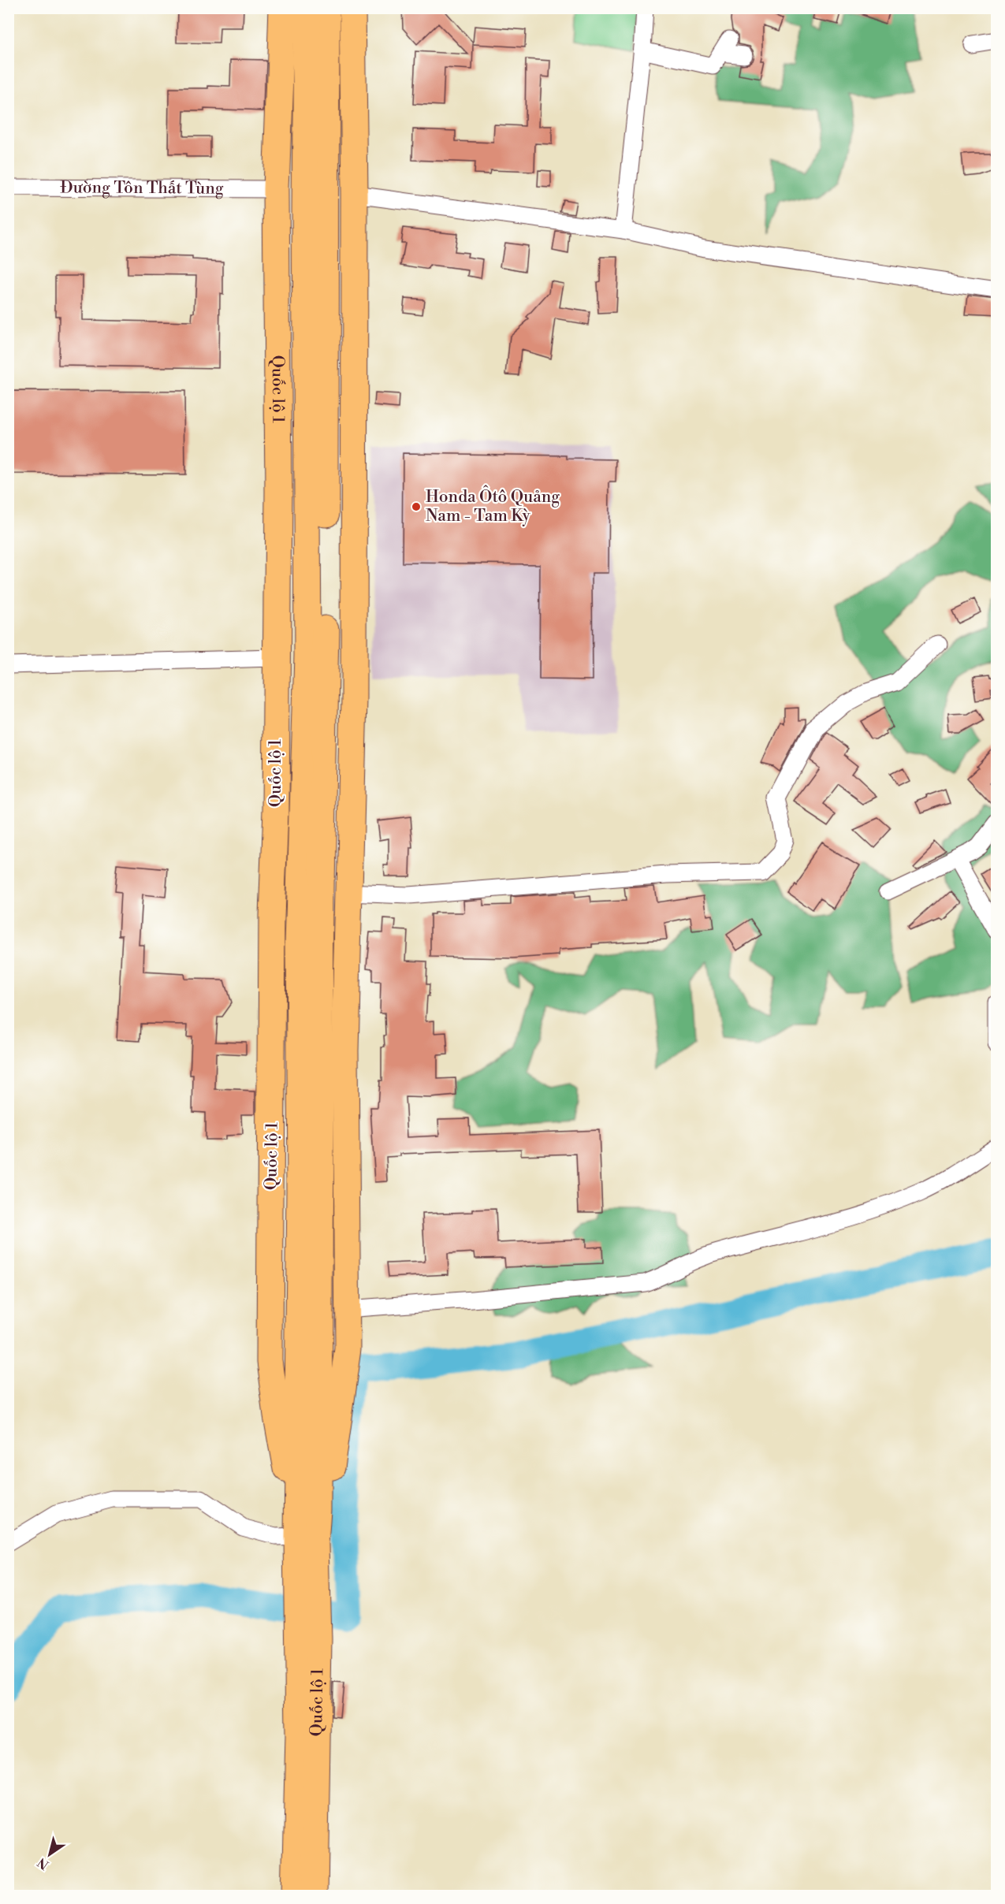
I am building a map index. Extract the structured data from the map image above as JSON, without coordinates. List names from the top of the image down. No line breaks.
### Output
{"streets":{"highway":["Quốc lộ 1"],"street":["Đường Tôn Thất Tùng"]},"crossings":[["Đường Tôn Thất Tùng","Quốc lộ 1"]],"places":["Honda Ôtô Quảng Nam - Tam Kỳ"],"north":"bottom left"}
